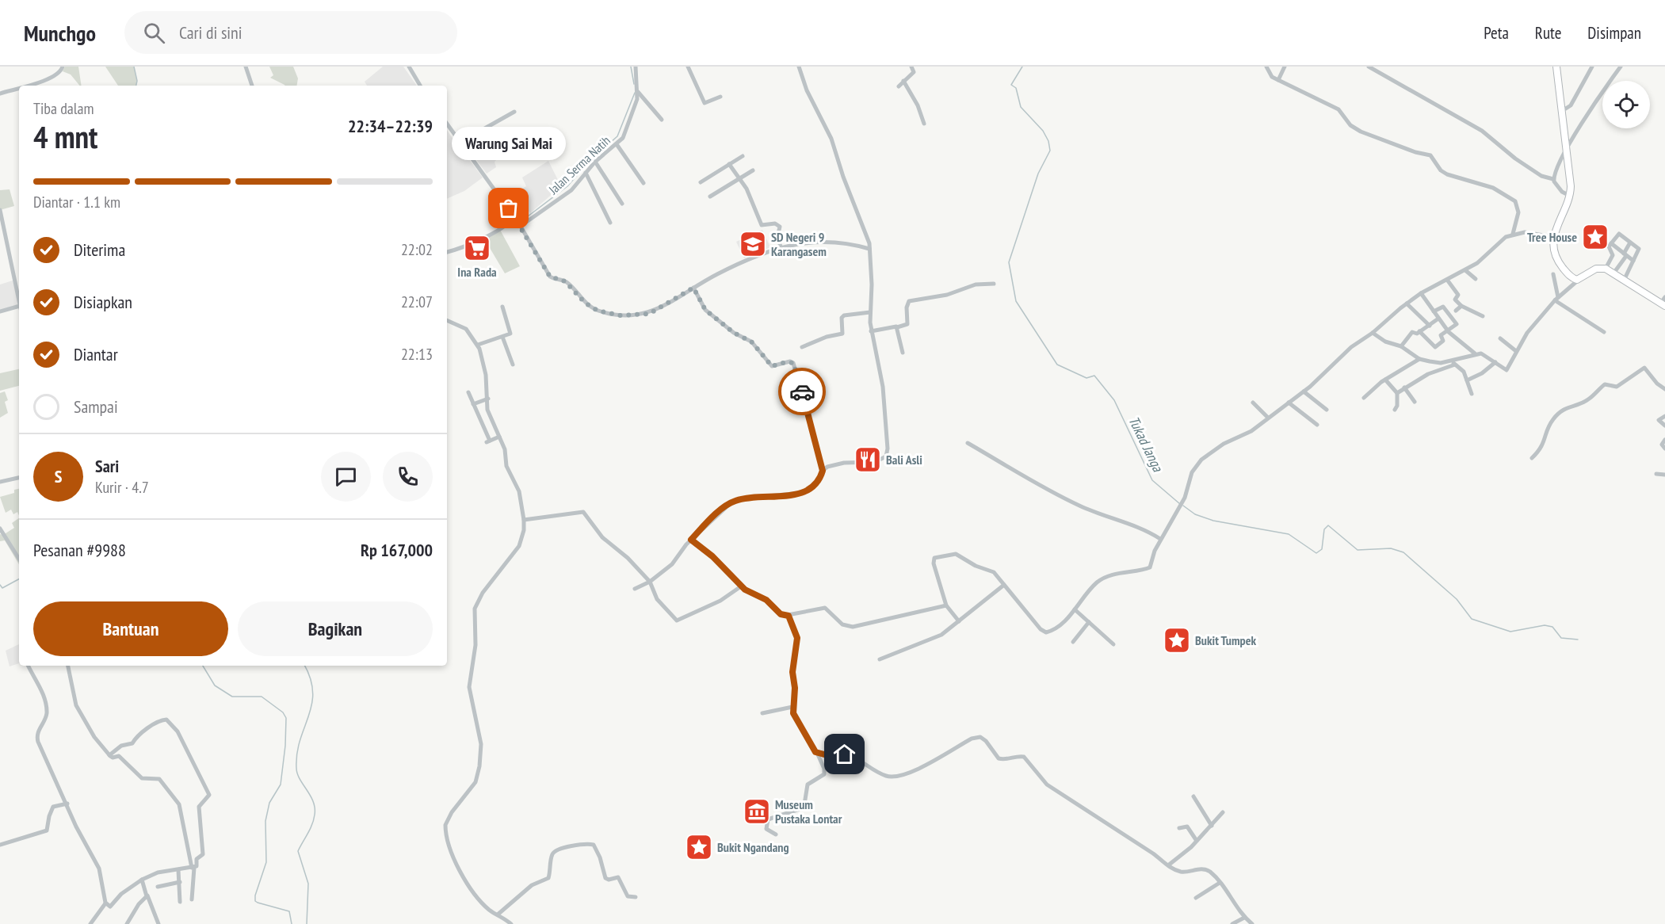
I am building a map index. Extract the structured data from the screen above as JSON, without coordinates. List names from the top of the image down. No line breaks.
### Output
{"streets":{"street":["Jalan Serma Natih"]},"water":["Tukad Janga"],"places":{"other":["Warung Sai Mai"],"place":["Tree House","Bukit Tumpek","Bukit Ngandang"],"school or university":["SD Negeri 9 Karangasem"],"supermarket":["Ina Rada"],"restaurant":["Bali Asli"],"museum":["Museum Pustaka Lontar"]},"page":{"header":"Munchgo","search":"Cari di sini","nav":["Peta","Rute","Disimpan"],"heading":["4 mnt","Tiba dalam","22:34–22:39"],"panel":["Sari","Kurir · 4.7","Pesanan #9988","Rp 167,000"],"bubble":"Warung Sai Mai","bar":"Diantar · 1.1 km","list":[["Diterima","22:02"],["Disiapkan","22:07"],["Diantar","22:13"],"Sampai"],"round":"S","buttons":["Bantuan","Bagikan"]}}
